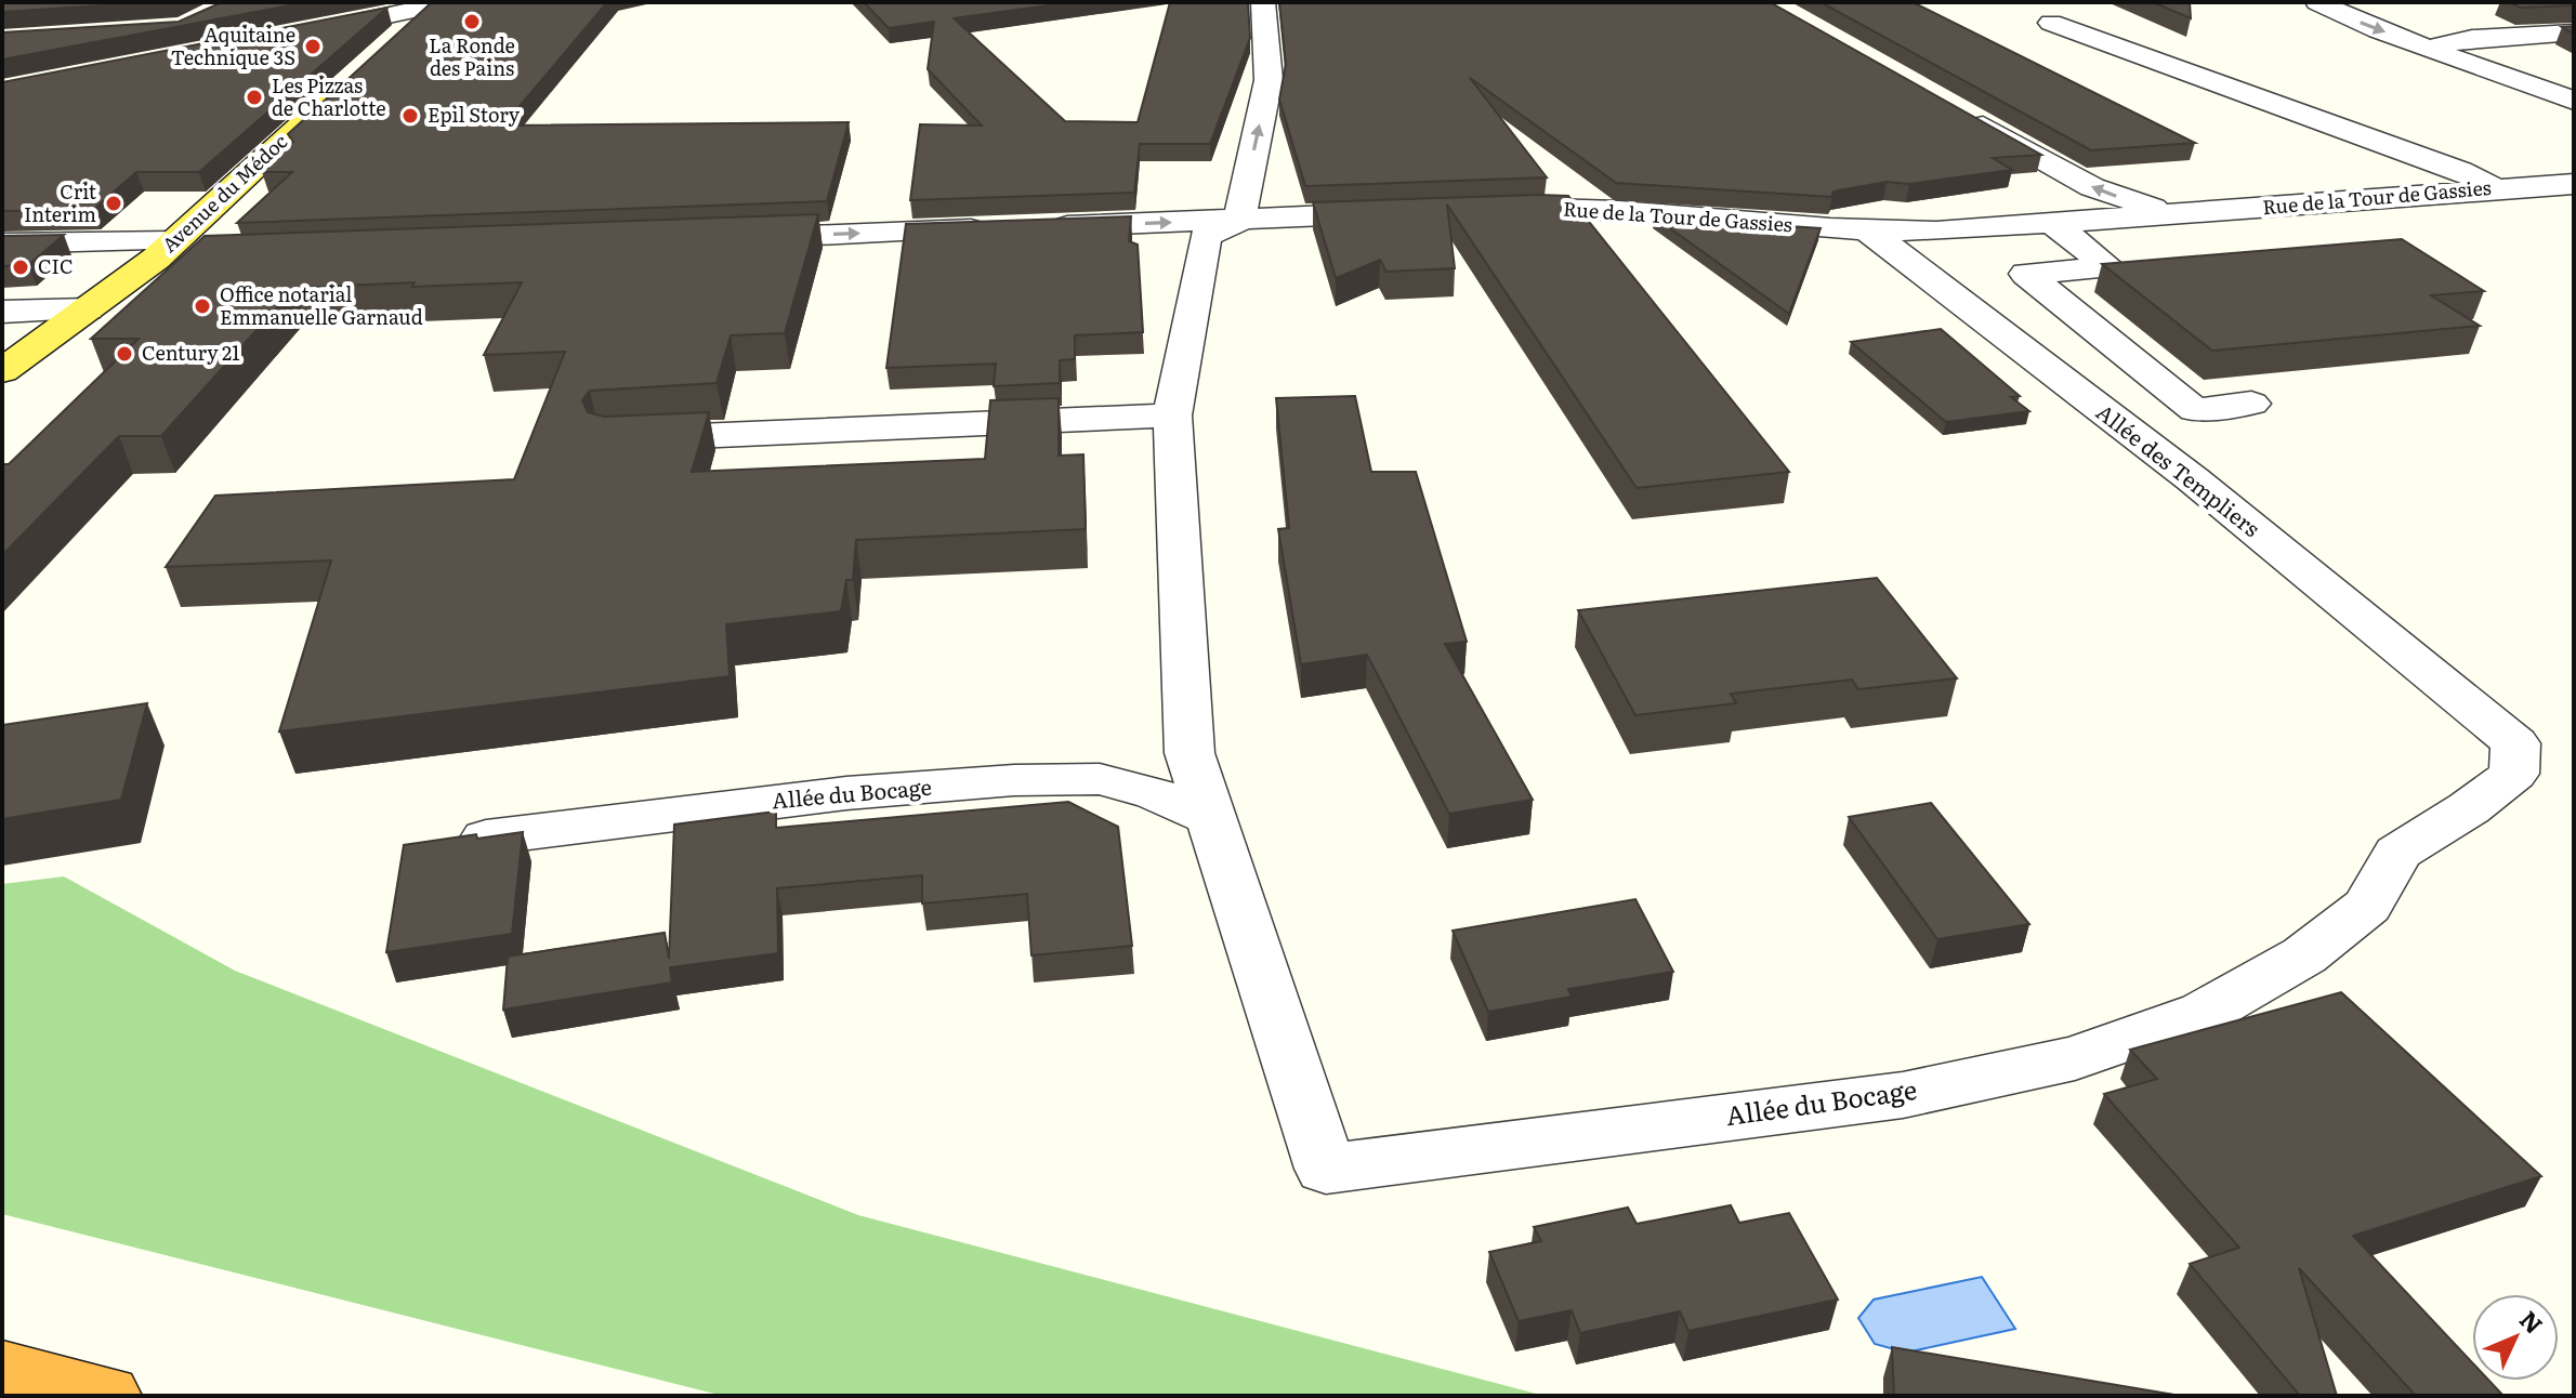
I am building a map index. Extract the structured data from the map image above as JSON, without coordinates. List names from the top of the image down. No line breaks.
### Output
{"streets":{"main road":["Avenue du Médoc"],"street":["Rue de la Tour de Gassies","Allée des Templiers","Allée du Bocage"]},"crossings":[["Rue de la Tour de Gassies","Allée des Templiers"],["Allée des Templiers","Allée du Bocage"]],"places":["La Ronde des Pains","Aquitaine Technique 3S","Les Pizzas de Charlotte","Epil Story","Crit Interim","CIC","Office notarial Emmanuelle Garnaud","Century 21"],"north":"top right"}
